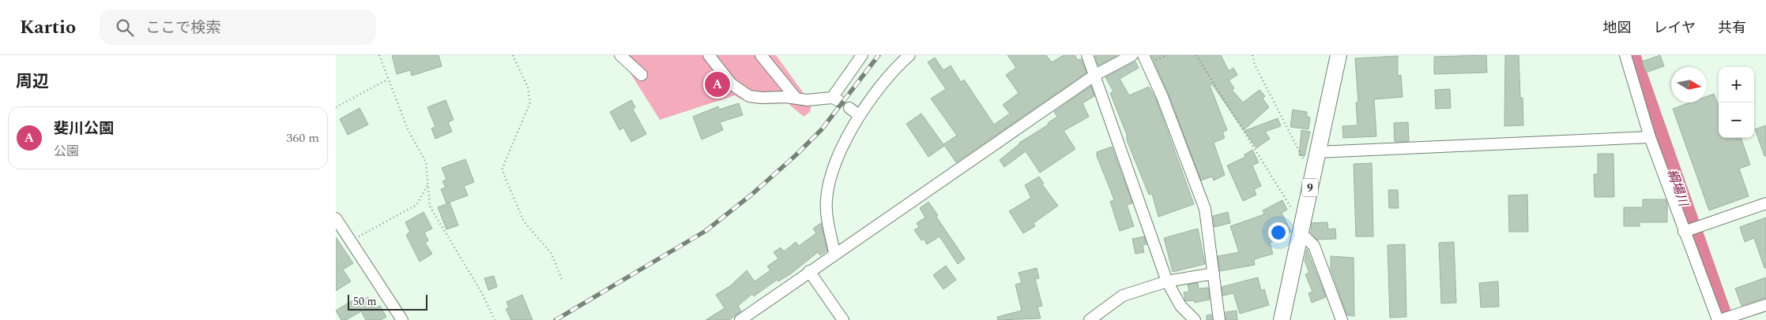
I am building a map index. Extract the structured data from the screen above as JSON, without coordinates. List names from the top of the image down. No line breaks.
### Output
{"streets":{"highway":["9"]},"water":["綱場川"],"scale_bar":"50 m","north":"right","page":{"header":"Kartio","search":"ここで検索","nav":["地図","レイヤ","共有"],"heading":"周辺","map_buttons":["+","−"],"pins":"A","list":[{"mark":"A","name":"斐川公園","note":"公園","value":"360 m"}],"scale":"50 m"}}
